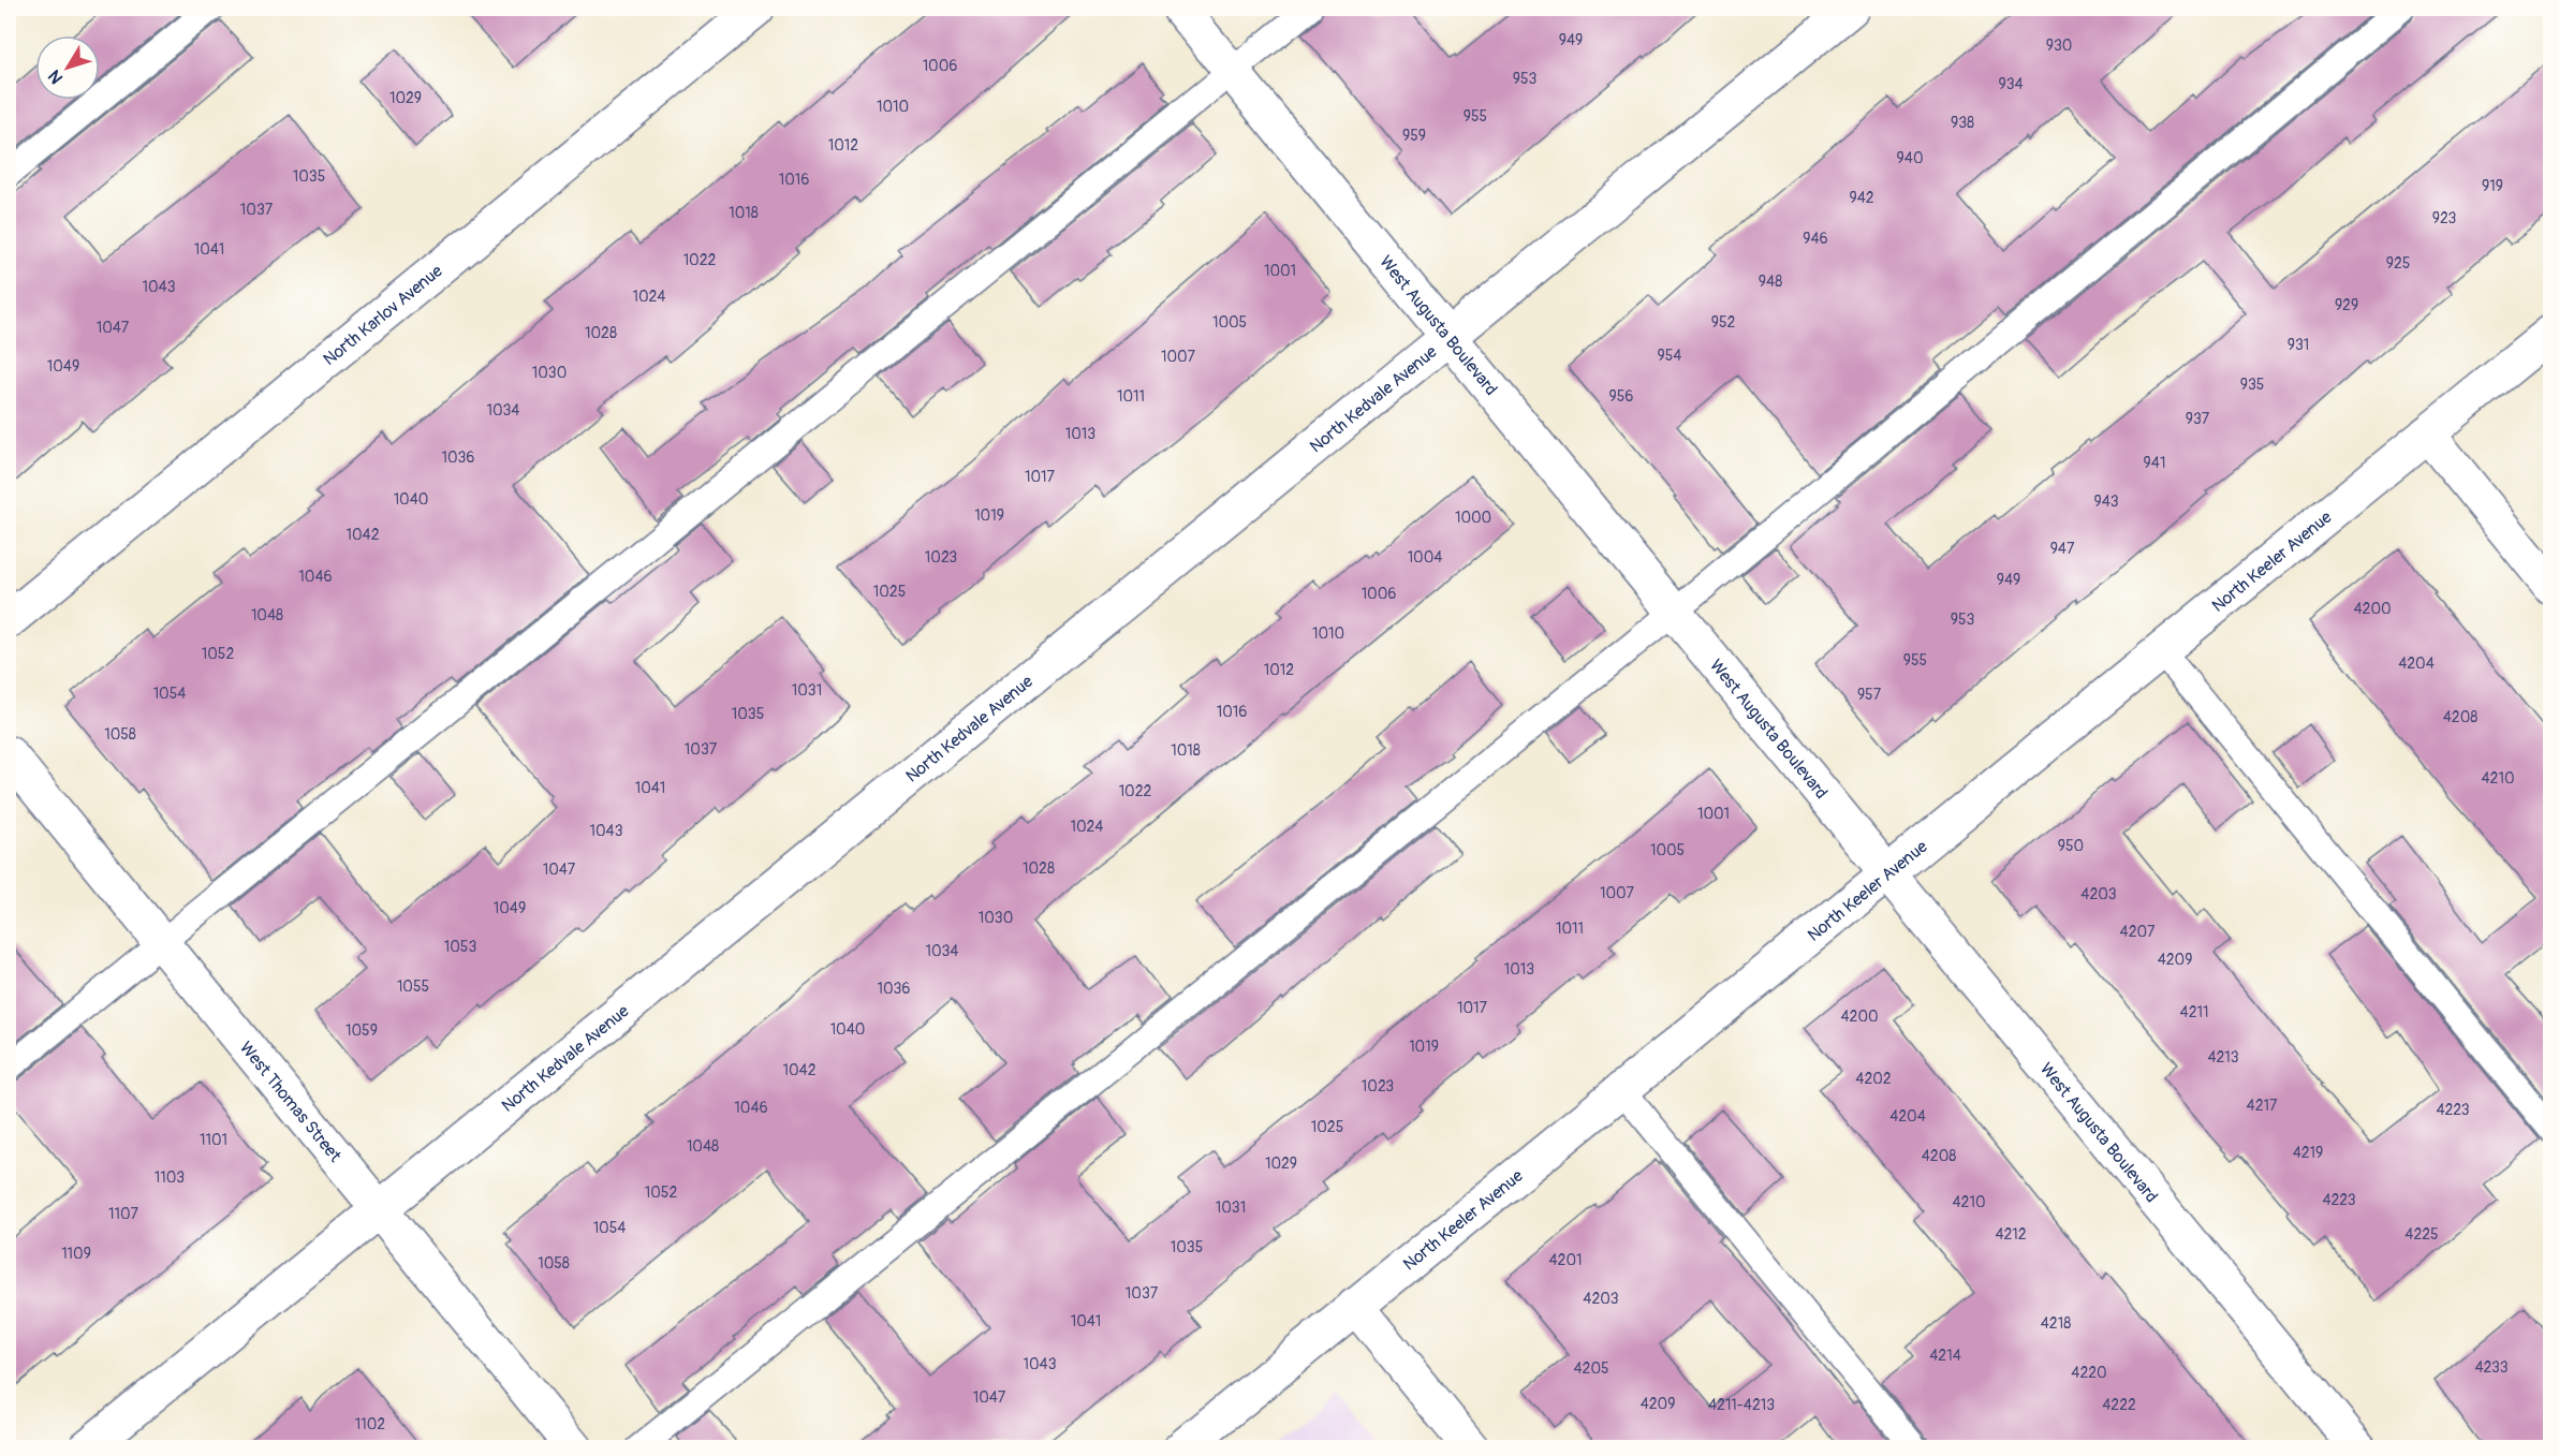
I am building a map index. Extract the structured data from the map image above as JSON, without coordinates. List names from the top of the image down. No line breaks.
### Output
{"streets":{"street":["North Karlov Avenue","West Augusta Boulevard","North Kedvale Avenue","North Keeler Avenue","West Thomas Street"]},"crossings":[["West Augusta Boulevard","North Kedvale Avenue"],["West Augusta Boulevard","North Keeler Avenue"],["North Kedvale Avenue","West Thomas Street"]],"house_numbers":["949","930","1006","953","934","1029","1010","955","938","959","1012","940","1035","1016","919","942","1037","1018","923","946","1041","1022","925","1001","948","1043","1024","929","1005","952","1047","1028","931","954","1007","1049","1030","935","1011","956","1034","937","1013","1036","941","1017","1040","943","1019","1000","1042","947","1023","1004","1046","949","1025","1006","4200","1048","953","1010","1052","955","4204","1012","1031","1054","957","1016","1035","4208","1058","1037","1018","4210","1041","1022","1001","1024","1043","950","1005","1028","1047","1007","4203","1049","1030","1011","4207","1053","1034","4209","1013","1055","1036","1017","4211","4200","1040","1059","1019","4213","1042","4202","1023","4217","1046","4223","4204","1025","1101","1048","4219","4208","1029","1103","1052","4223","4210","1031","1107","1054","4212","4225","1035","1109","4201","1058","1037","4203","1041","4218","4214","1043","4233","4205","4220","1047","4209","4211-4213","4222","1102"],"north":"bottom left"}
